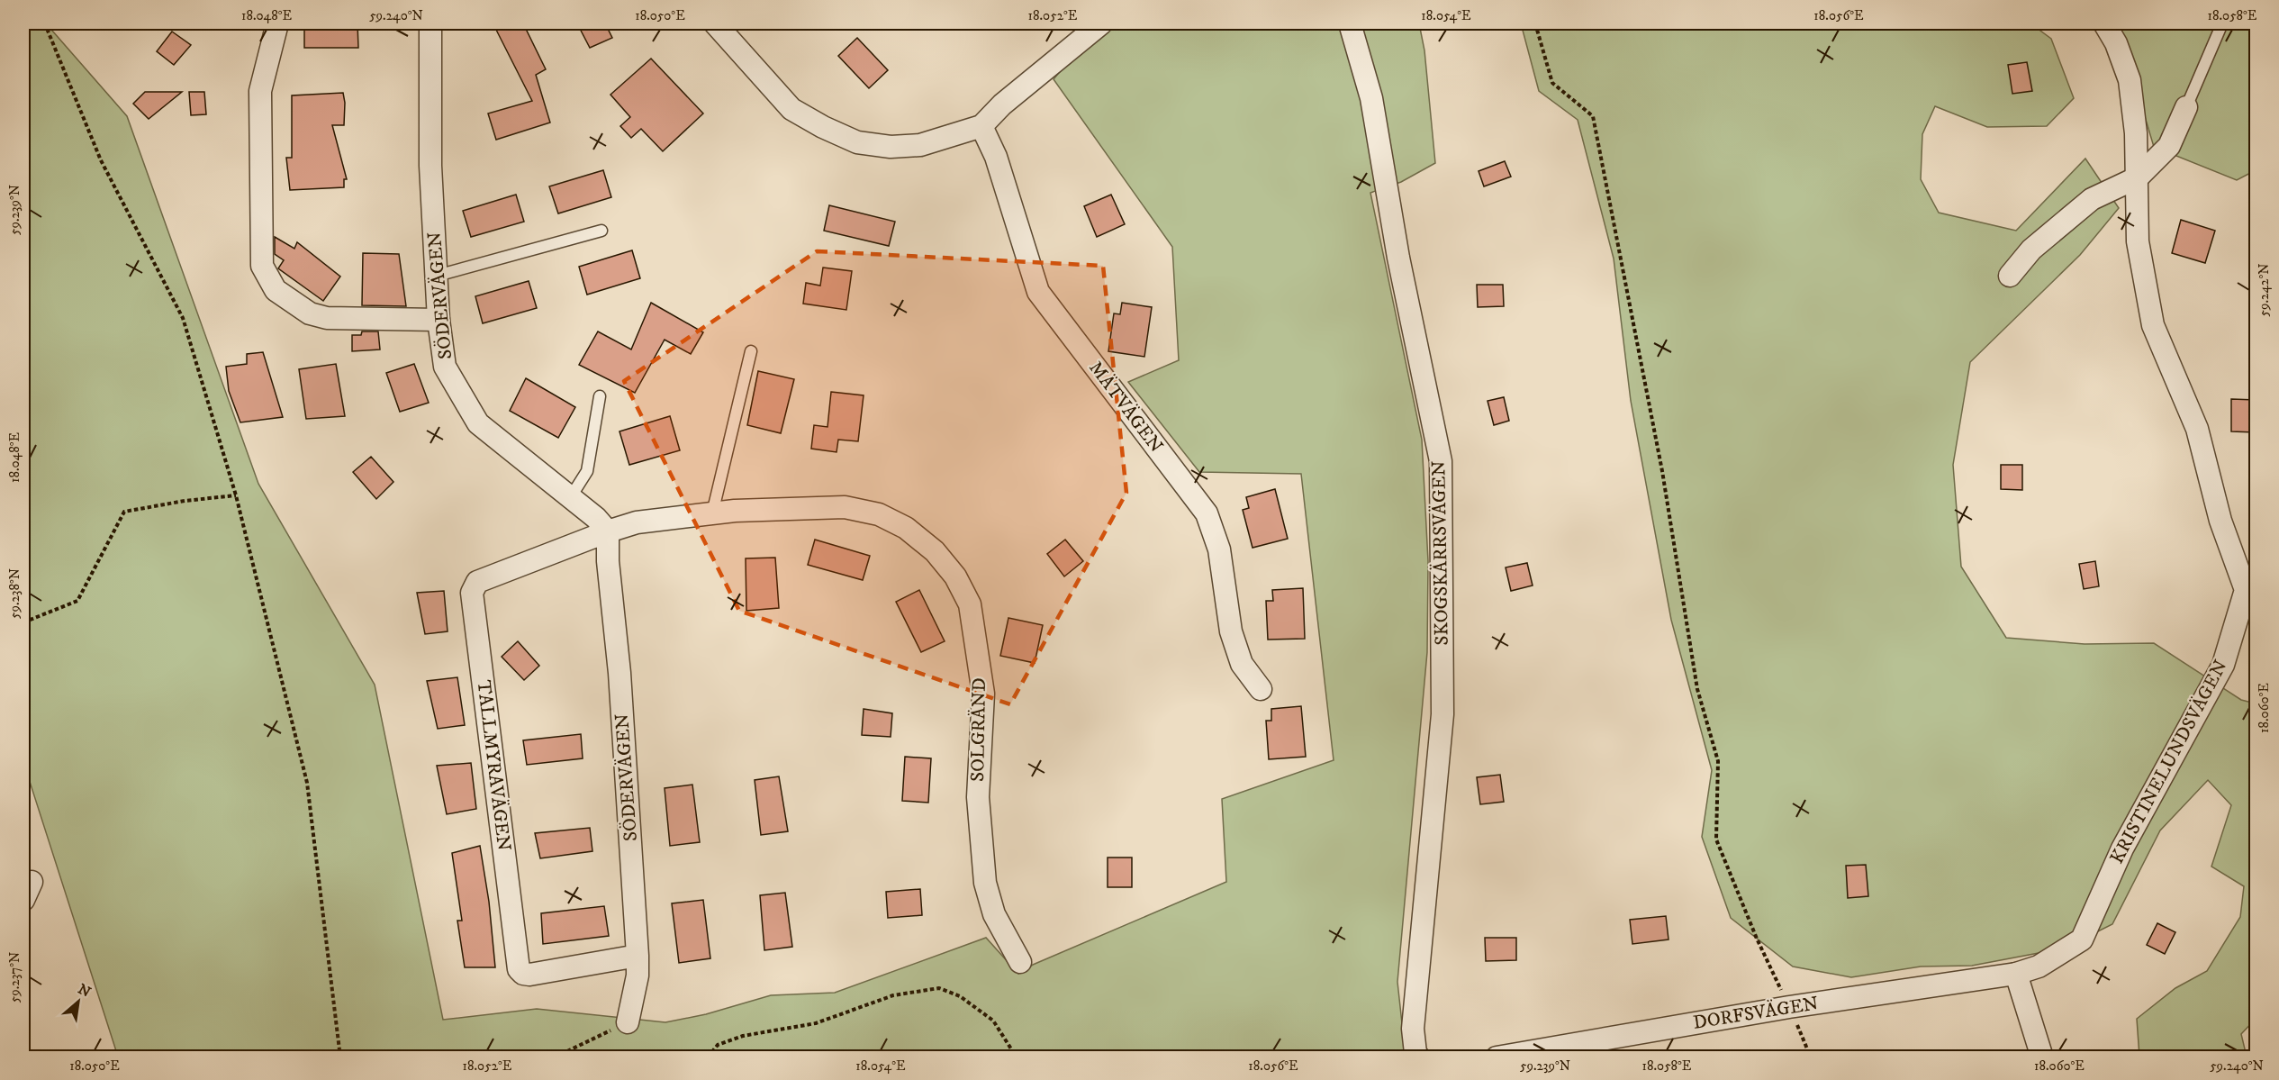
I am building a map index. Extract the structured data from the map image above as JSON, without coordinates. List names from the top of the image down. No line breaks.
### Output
{"streets":{"street":["SÖDERVÄGEN","MÄTVÄGEN","SKOGSKÄRRSVÄGEN","SOLGRÄND","KRISTINELUNDSVÄGEN","TALLMYRAVÄGEN","DORFSVÄGEN"]},"crossings":[["SÖDERVÄGEN","SOLGRÄND"],["SÖDERVÄGEN","TALLMYRAVÄGEN"],["SOLGRÄND","TALLMYRAVÄGEN"],["KRISTINELUNDSVÄGEN","DORFSVÄGEN"]],"north":"top right","coordinates":["18.048°E","59.240°N","18.050°E","18.052°E","18.054°E","18.056°E","18.058°E","59.239°N","59.242°N","59.238°N","18.060°E","59.237°N"]}
